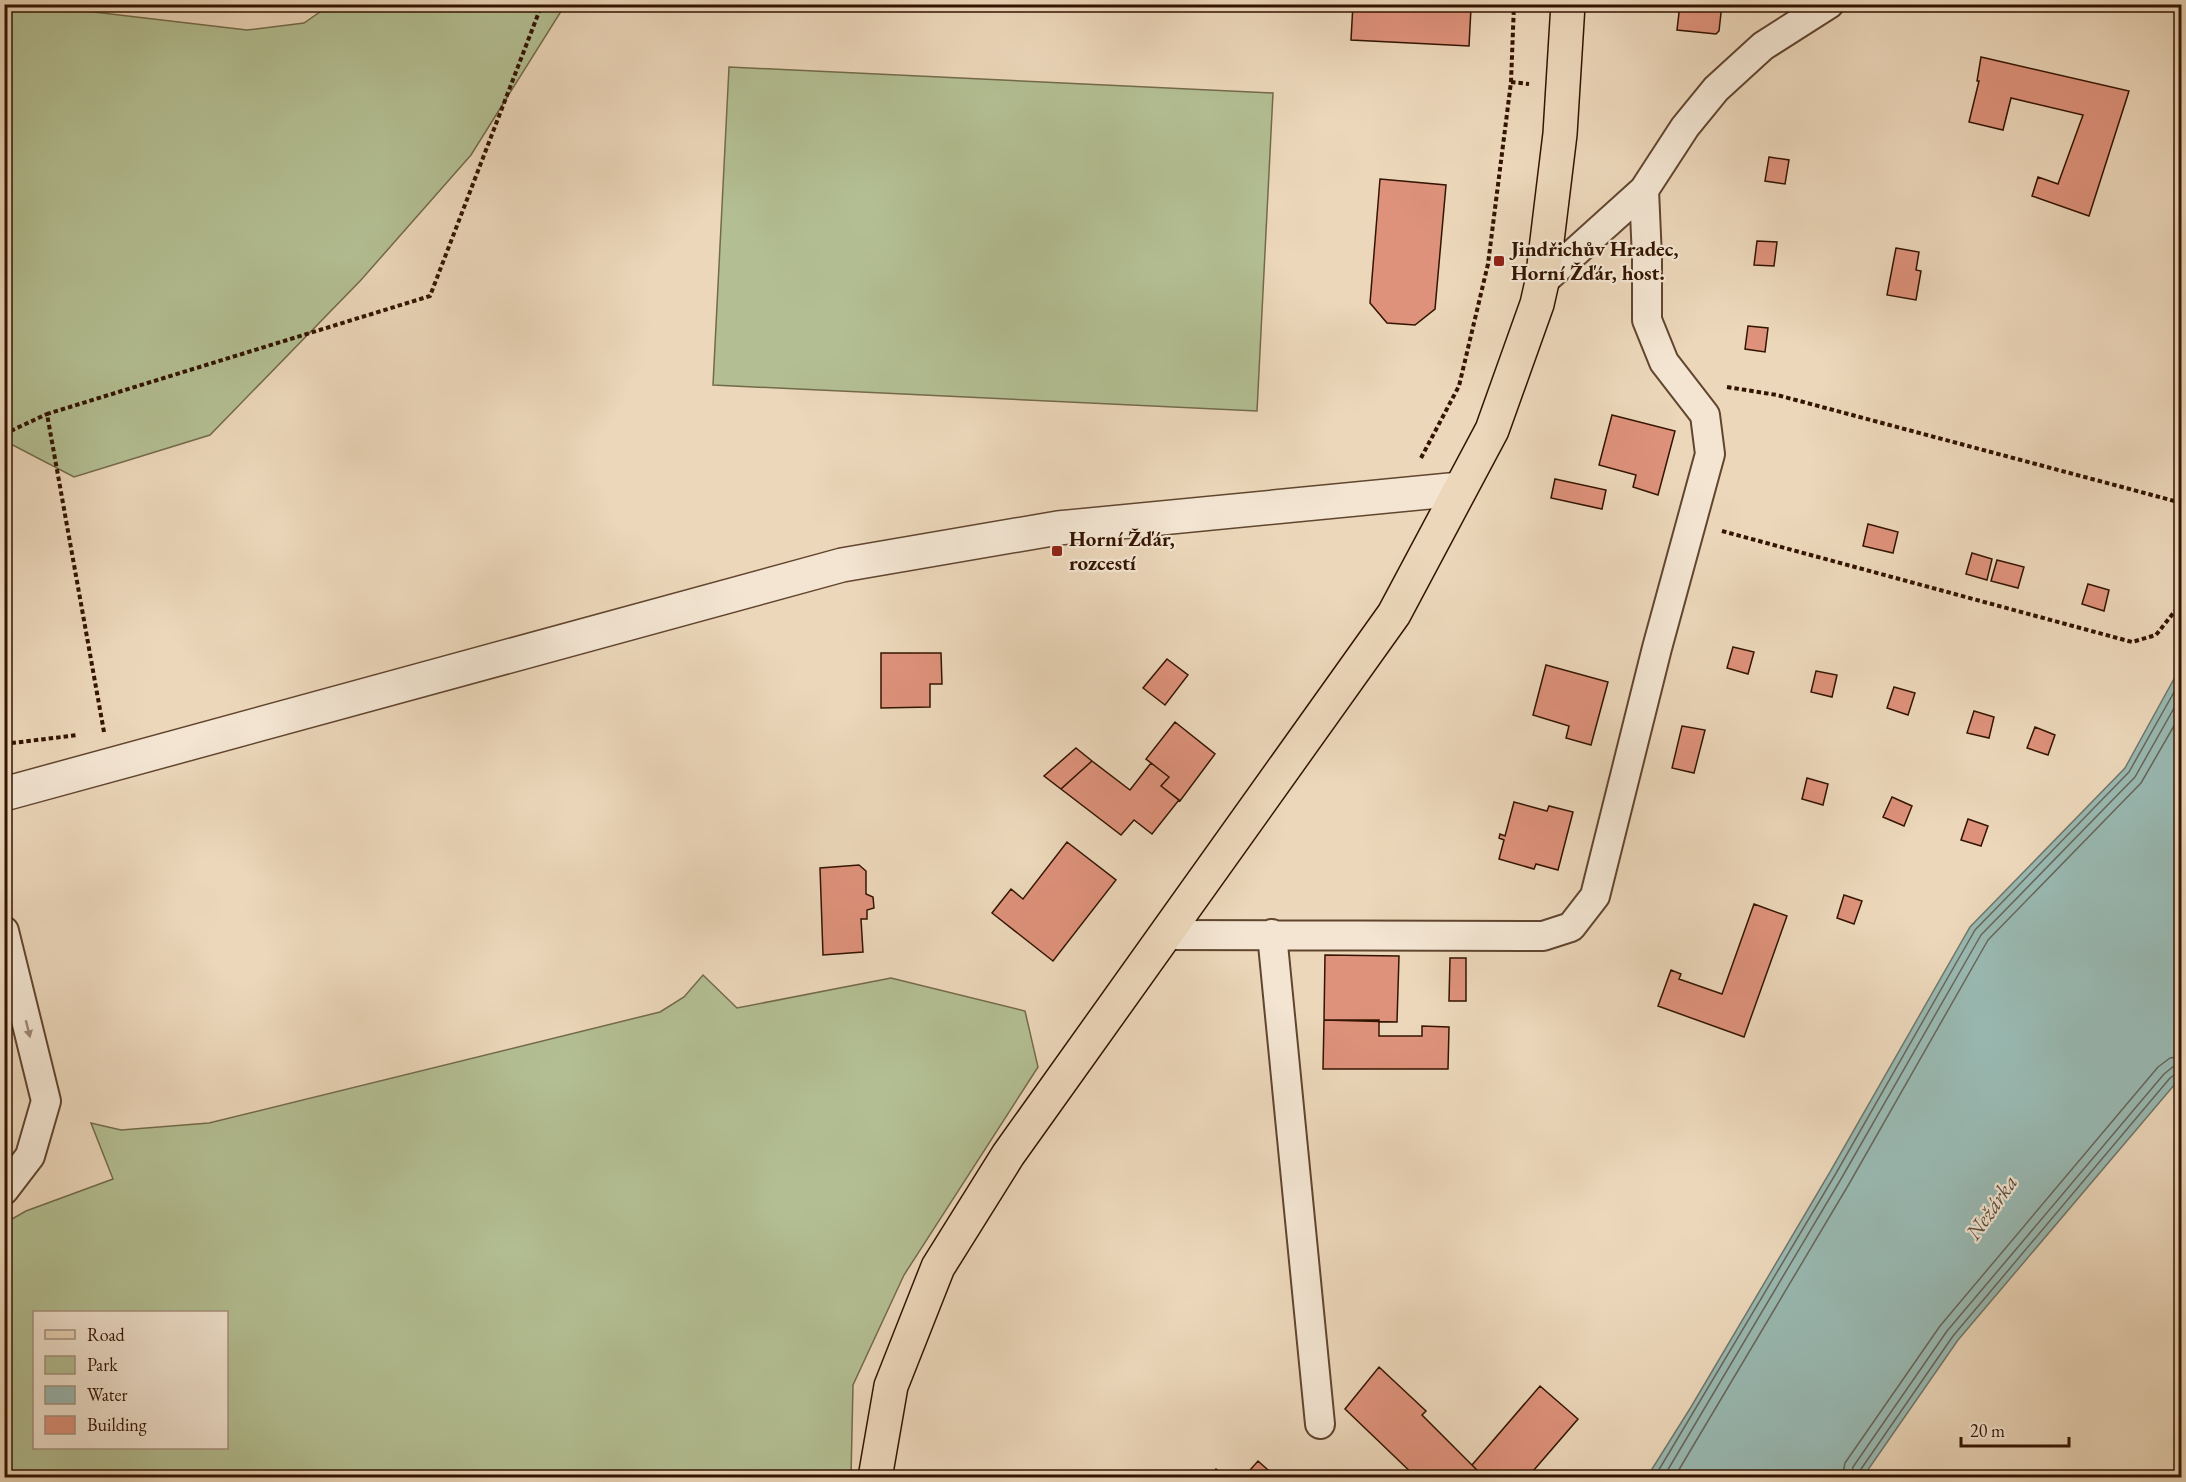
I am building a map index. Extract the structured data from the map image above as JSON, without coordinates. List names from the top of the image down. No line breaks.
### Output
{"water":["Nežárka"],"places":{"transit":["Jindřichův Hradec, Horní Žďár, host.","Horní Žďár, rozcestí"]},"legend":["Road","Park","Water","Building"],"scale_bar":"20 m"}
